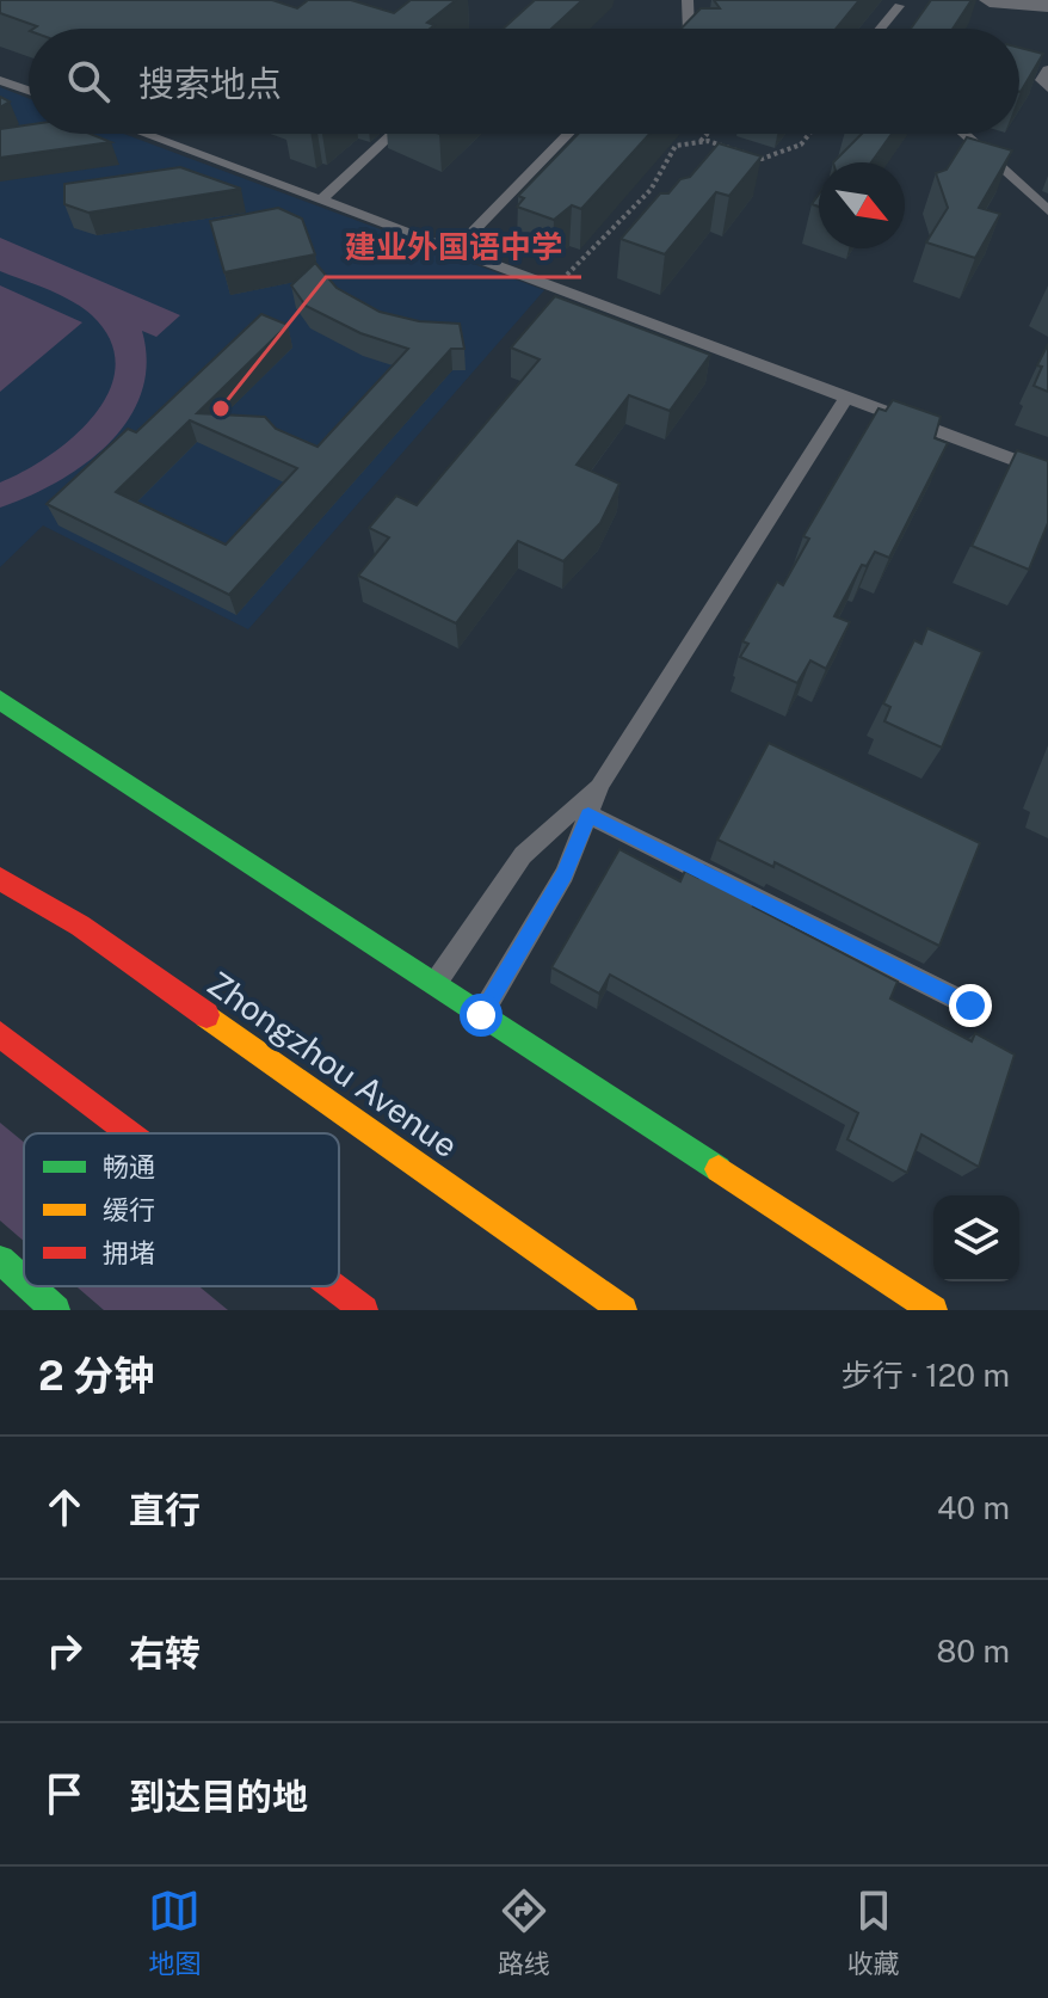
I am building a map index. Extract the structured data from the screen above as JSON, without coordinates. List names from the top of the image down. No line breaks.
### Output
{"streets":{"main road":["Zhongzhou Avenue"]},"places":["建业外国语中学"],"legend":["畅通","缓行","拥堵"],"north":"bottom right","page":{"search":"搜索地点","heading":["2 分钟","步行 · 120 m"],"list":[["直行","40 m"],["右转","80 m"],"到达目的地"],"nav":["地图","路线","收藏"]}}
